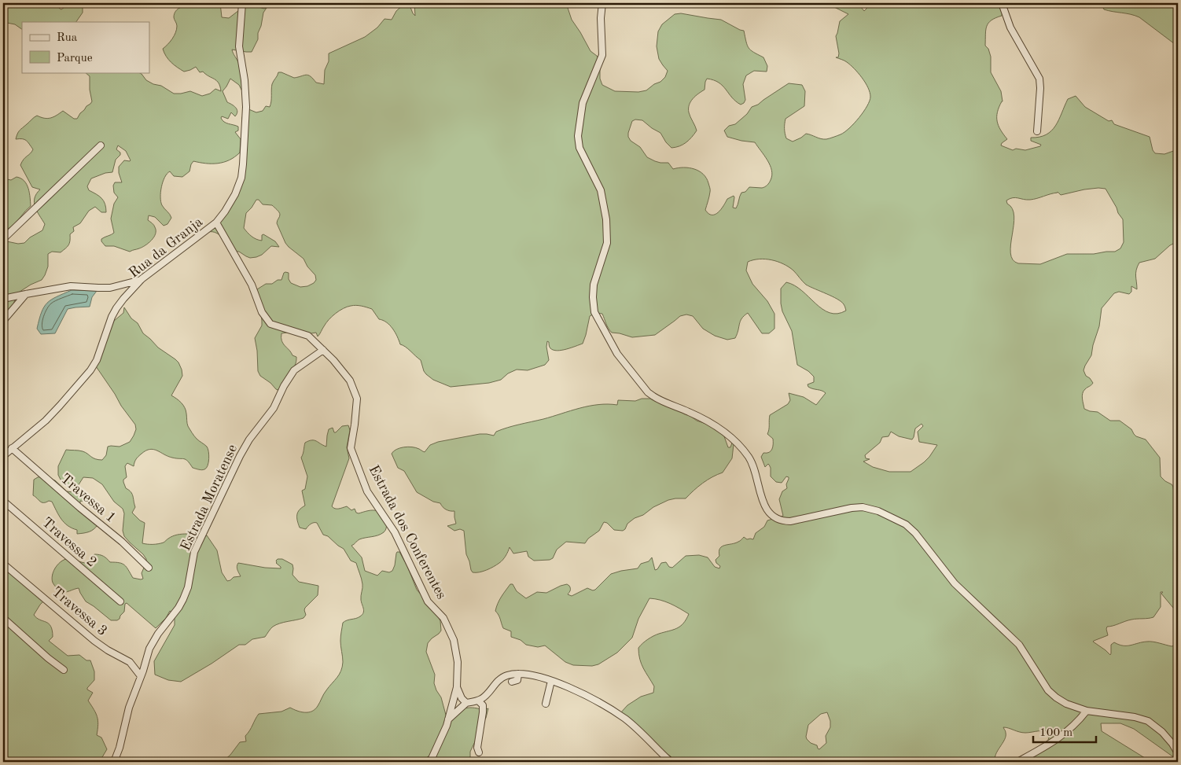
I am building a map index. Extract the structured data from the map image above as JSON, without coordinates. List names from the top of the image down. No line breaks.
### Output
{"streets":{"street":["Rua da Granja","Estrada Moratense","Travessa 1","Estrada dos Conferentes","Travessa 2","Travessa 3"]},"crossings":[["Rua da Granja","Travessa 1"],["Rua da Granja","Estrada dos Conferentes"],["Estrada Moratense","Estrada dos Conferentes"],["Estrada Moratense","Travessa 3"]],"legend":["Rua","Parque"],"scale_bar":"100 m"}
